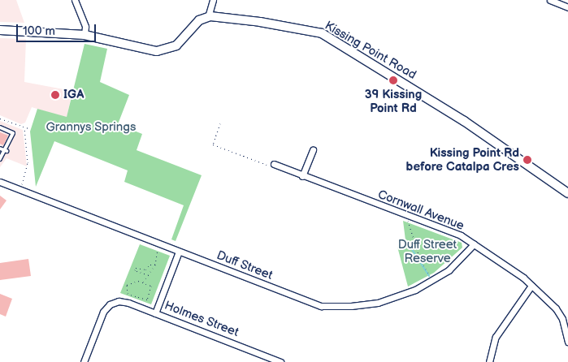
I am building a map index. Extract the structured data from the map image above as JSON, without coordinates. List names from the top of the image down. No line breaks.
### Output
{"streets":{"main road":["Kissing Point Road"],"street":["Cornwall Avenue","Duff Street","Holmes Street"]},"crossings":[["Cornwall Avenue","Duff Street"]],"parks":["Grannys Springs","Duff Street Reserve"],"places":["39 Kissing Point Rd","IGA","Kissing Point Rd before Catalpa Cres"],"scale_bar":"100 m"}
